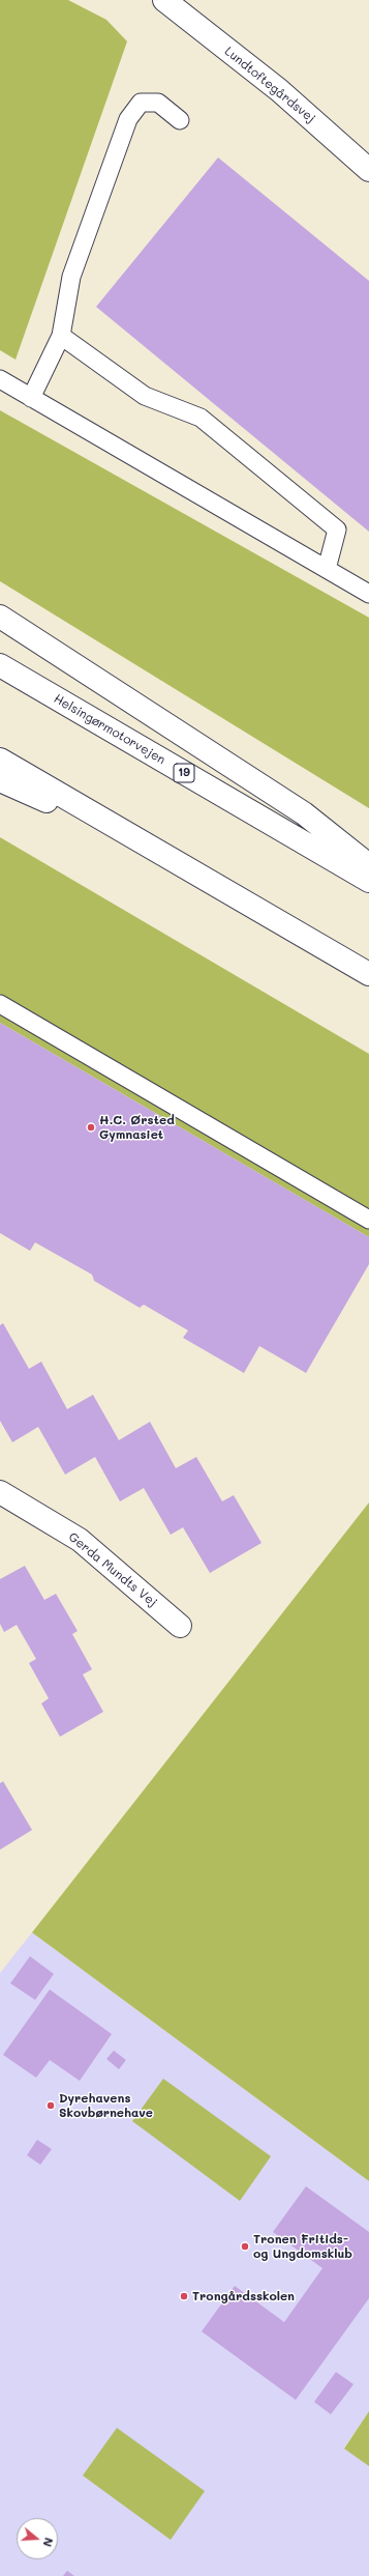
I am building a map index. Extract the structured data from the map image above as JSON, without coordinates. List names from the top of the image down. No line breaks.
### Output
{"streets":{"main road":["Lundtoftegårdsvej","Helsingørmotorvejen","19","Gerda Mundts Vej"]},"places":["H.C. Ørsted Gymnasiet","Dyrehavens Skovbørnehave","Tronen Fritids- og Ungdomsklub","Trongårdsskolen"],"north":"right"}
